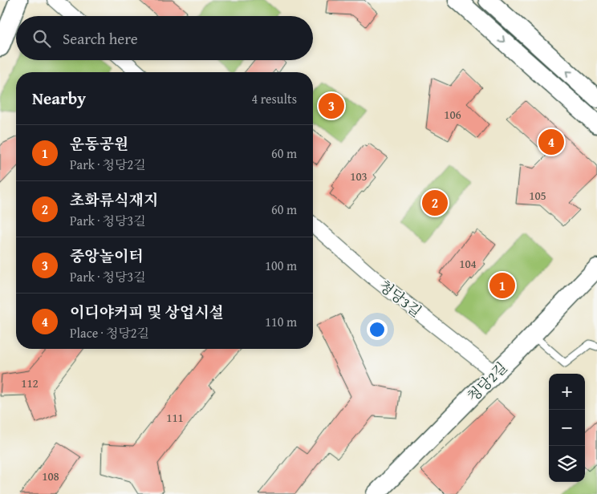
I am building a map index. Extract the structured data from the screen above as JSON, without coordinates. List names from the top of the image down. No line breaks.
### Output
{"streets":{"street":["청당3길","청당2길"]},"crossings":[["청당3길","청당2길"]],"house_numbers":["106","103","105","104","112","111","108"],"page":{"search":"Search here","heading":["Nearby","4 results"],"pins":["3","4","2","1"],"list":[{"mark":"1","name":"운동공원","note":"Park · 청당2길","value":"60 m"},{"mark":"2","name":"초화류식재지","note":"Park · 청당3길","value":"60 m"},{"mark":"3","name":"중앙놀이터","note":"Park · 청당3길","value":"100 m"},{"mark":"4","name":"이디야커피 및 상업시설","note":"Place · 청당2길","value":"110 m"}],"map_buttons":["+","−"]}}
